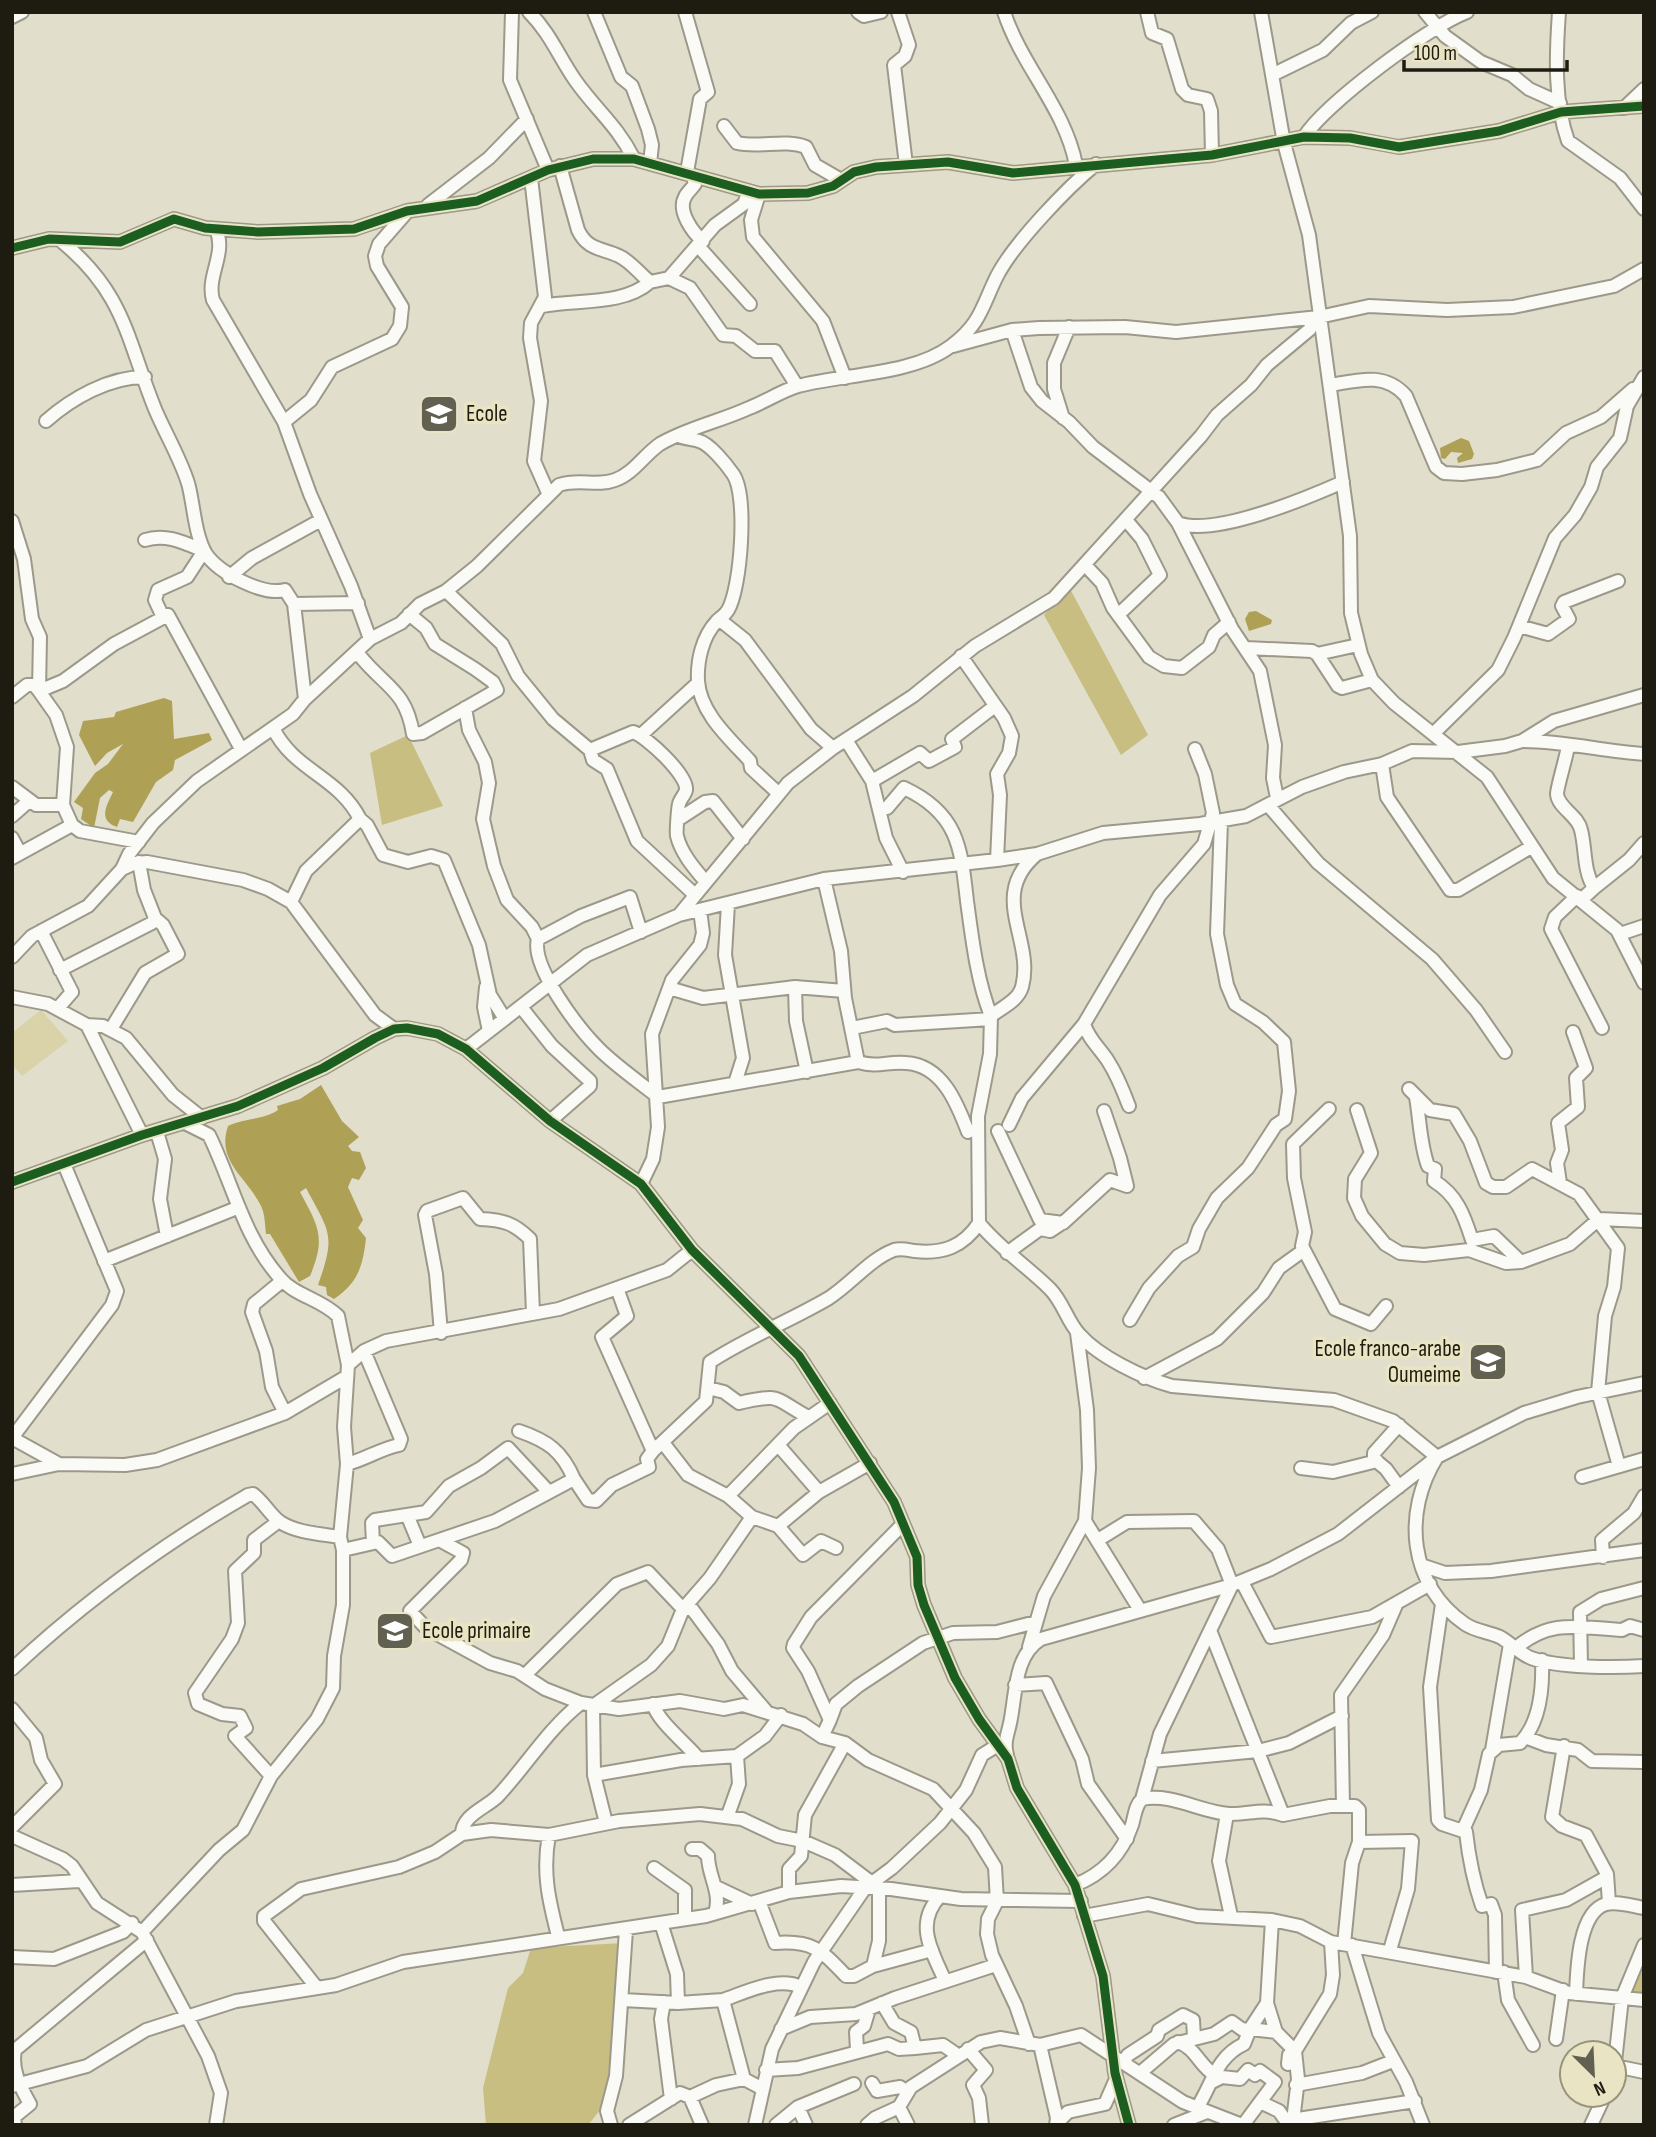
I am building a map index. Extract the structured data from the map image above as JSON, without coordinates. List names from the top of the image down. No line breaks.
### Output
{"places":{"school or university":["Ecole","Ecole franco-arabe Oumeime","Ecole primaire"]},"scale_bar":"100 m","north":"bottom right"}
